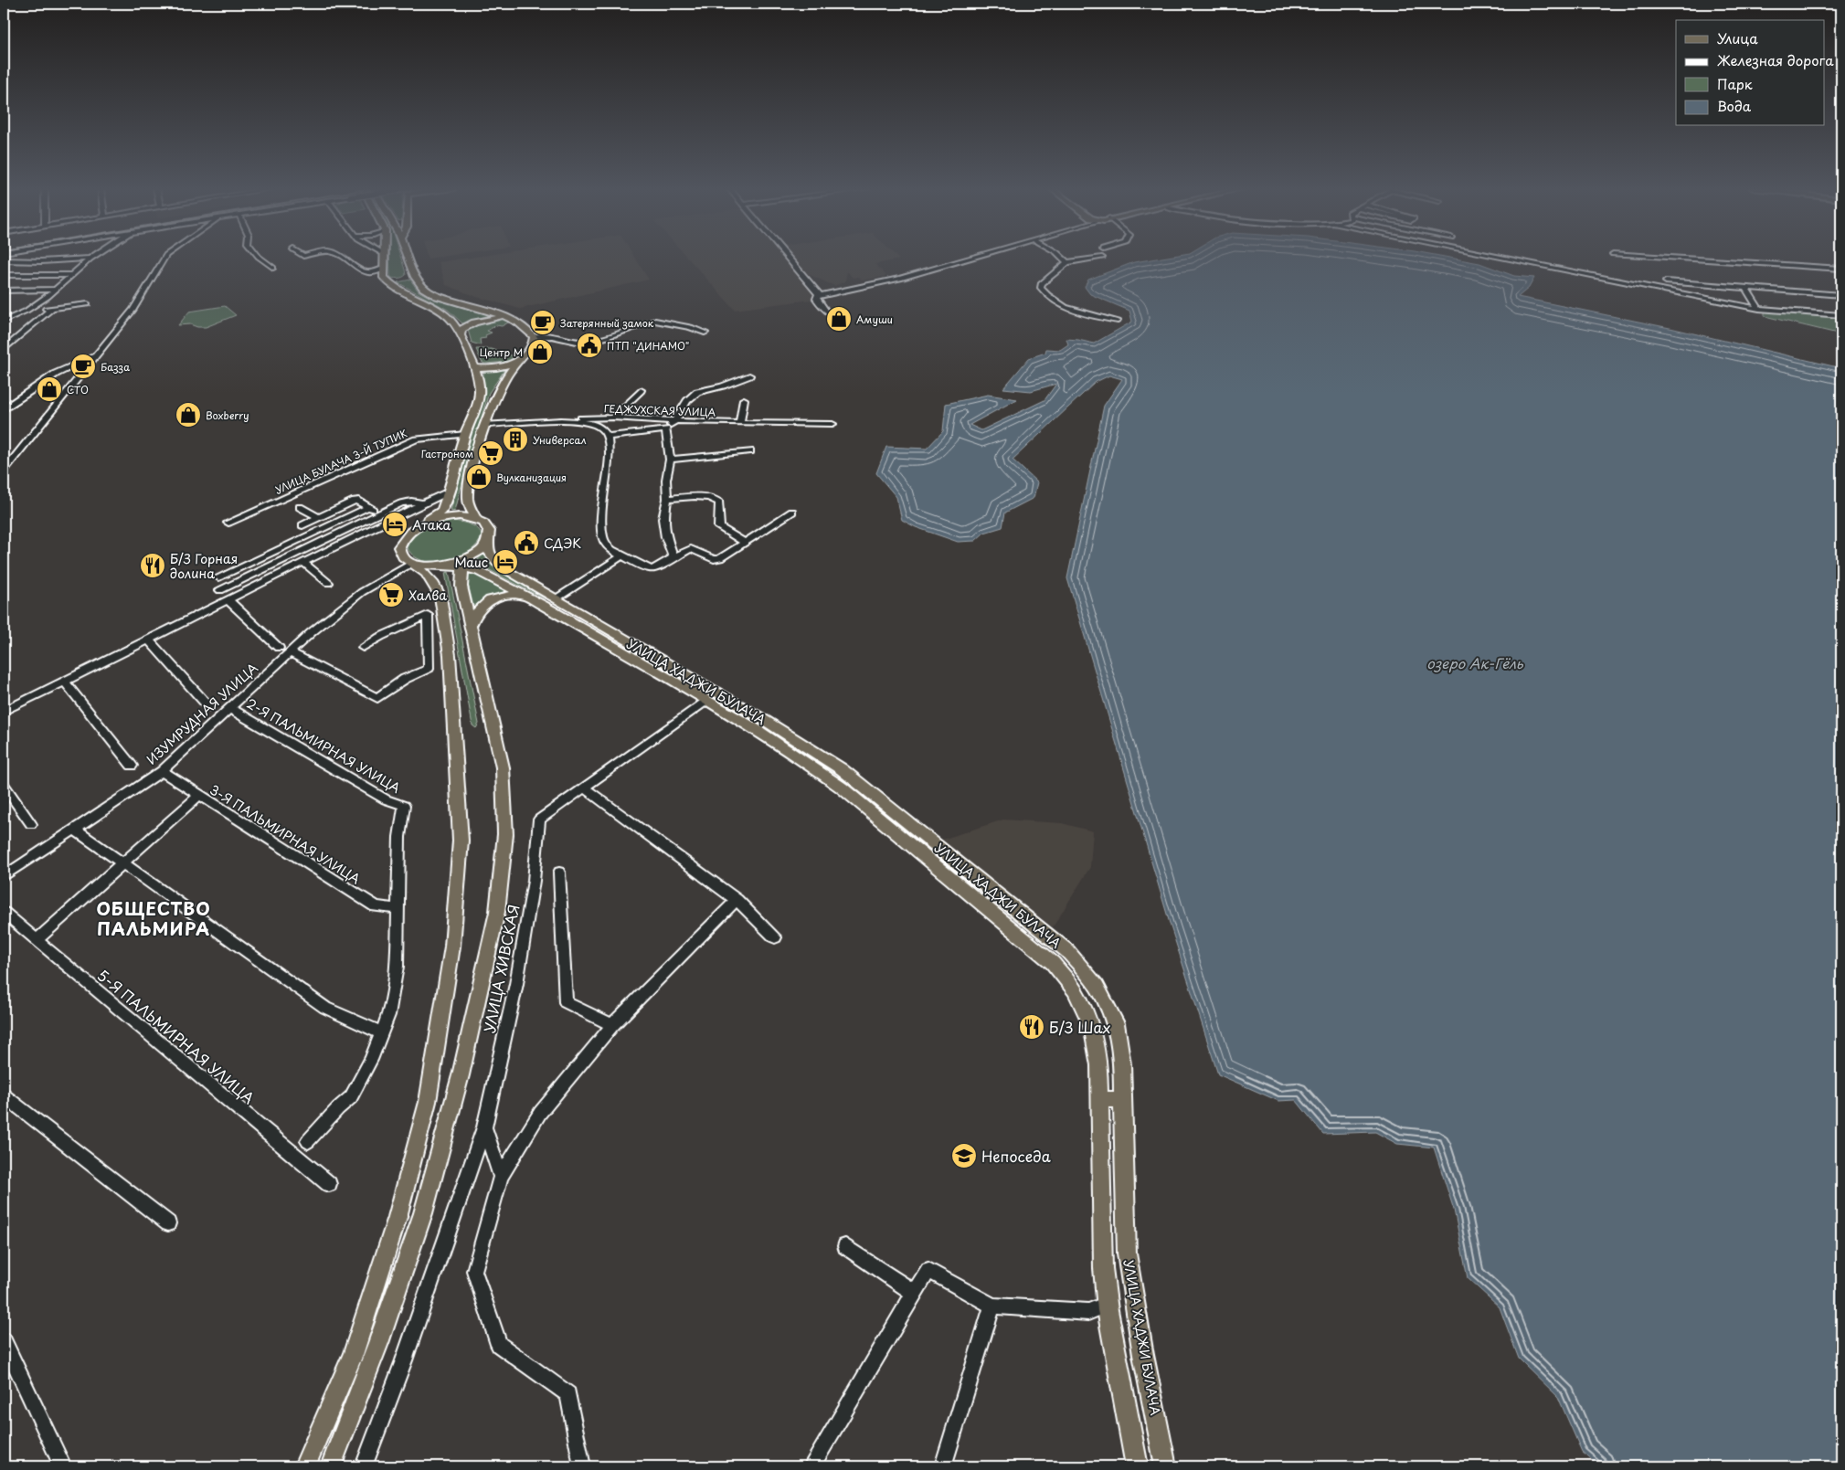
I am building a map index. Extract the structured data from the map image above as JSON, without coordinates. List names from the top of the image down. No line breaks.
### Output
{"streets":{"main road":["УЛИЦА ХАДЖИ БУЛАЧА"],"street":["ГЕДЖУХСКАЯ УЛИЦА","УЛИЦА БУЛАЧА 3-Й ТУПИК","ИЗУМРУДНАЯ УЛИЦА","2-Я ПАЛЬМИРНАЯ УЛИЦА","3-Я ПАЛЬМИРНАЯ УЛИЦА","УЛИЦА ХИВСКАЯ","5-Я ПАЛЬМИРНАЯ УЛИЦА"]},"crossings":[["УЛИЦА ХАДЖИ БУЛАЧА","УЛИЦА ХИВСКАЯ"],["ИЗУМРУДНАЯ УЛИЦА","2-Я ПАЛЬМИРНАЯ УЛИЦА"],["ИЗУМРУДНАЯ УЛИЦА","3-Я ПАЛЬМИРНАЯ УЛИЦА"],["2-Я ПАЛЬМИРНАЯ УЛИЦА","3-Я ПАЛЬМИРНАЯ УЛИЦА"]],"districts":["ОБЩЕСТВО ПАЛЬМИРА"],"water":["озеро Ак-Гёль"],"places":{"shop":["Амуши","Центр М","СТО","Boxberry","Вулканизация"],"cafe":["Затерянный замок","Базза"],"public building":["ПТП \"ДИНАМО\"","СДЭК"],"building":["Универсал"],"supermarket":["Гастроном","Халва"],"hotel":["Атака","Маис"],"restaurant":["Б/З Горная долина","Б/З Шах"],"school or university":["Непоседа"]},"legend":["Улица","Железная дорога","Парк","Вода"]}
